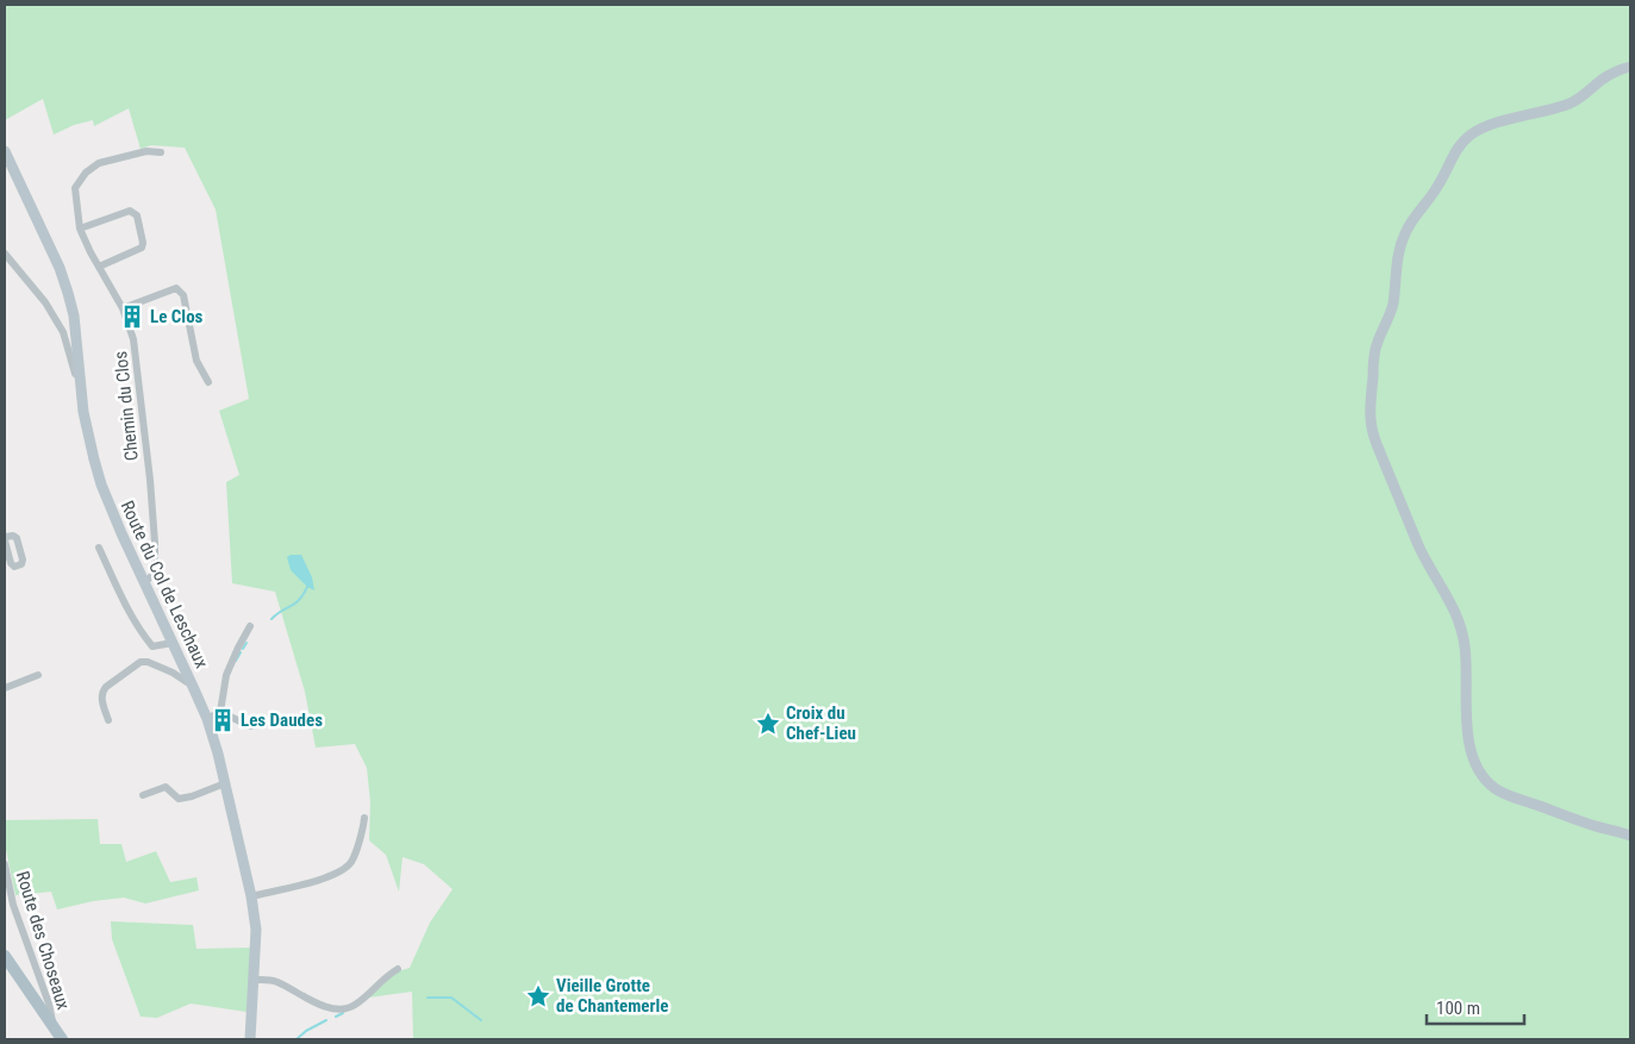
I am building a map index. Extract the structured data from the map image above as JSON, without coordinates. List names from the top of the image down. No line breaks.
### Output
{"streets":{"main road":["Route du Col de Leschaux"],"street":["Chemin du Clos","Route des Choseaux"]},"crossings":[["Chemin du Clos","Route du Col de Leschaux"]],"places":{"building":["Le Clos","Les Daudes"],"place":["Croix du Chef-Lieu","Vieille Grotte de Chantemerle"]},"scale_bar":"100 m"}
